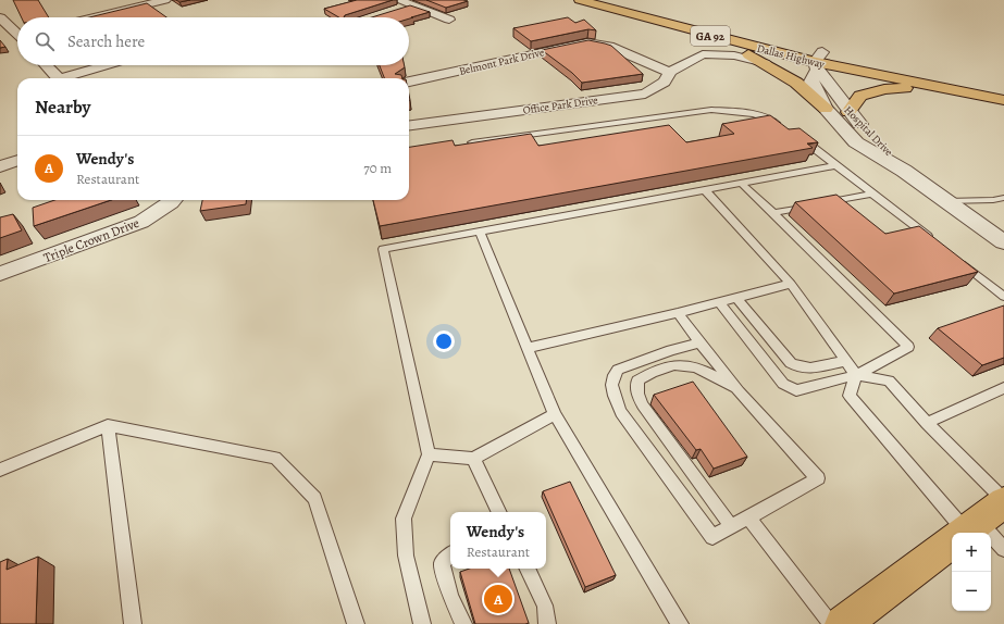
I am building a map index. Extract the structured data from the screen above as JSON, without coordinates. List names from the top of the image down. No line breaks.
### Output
{"streets":{"main road":["GA 92","Dallas Highway"],"street":["Belmont Park Drive","Office Park Drive","Hospital Drive","Triple Crown Drive"]},"crossings":[["Dallas Highway","Hospital Drive"],["Belmont Park Drive","Office Park Drive"]],"page":{"search":"Search here","heading":"Nearby","list":[{"mark":"A","name":"Wendy's","note":"Restaurant","value":"70 m"}],"popup":["Wendy's","Restaurant"],"map_buttons":["+","−"],"pins":"A"}}
